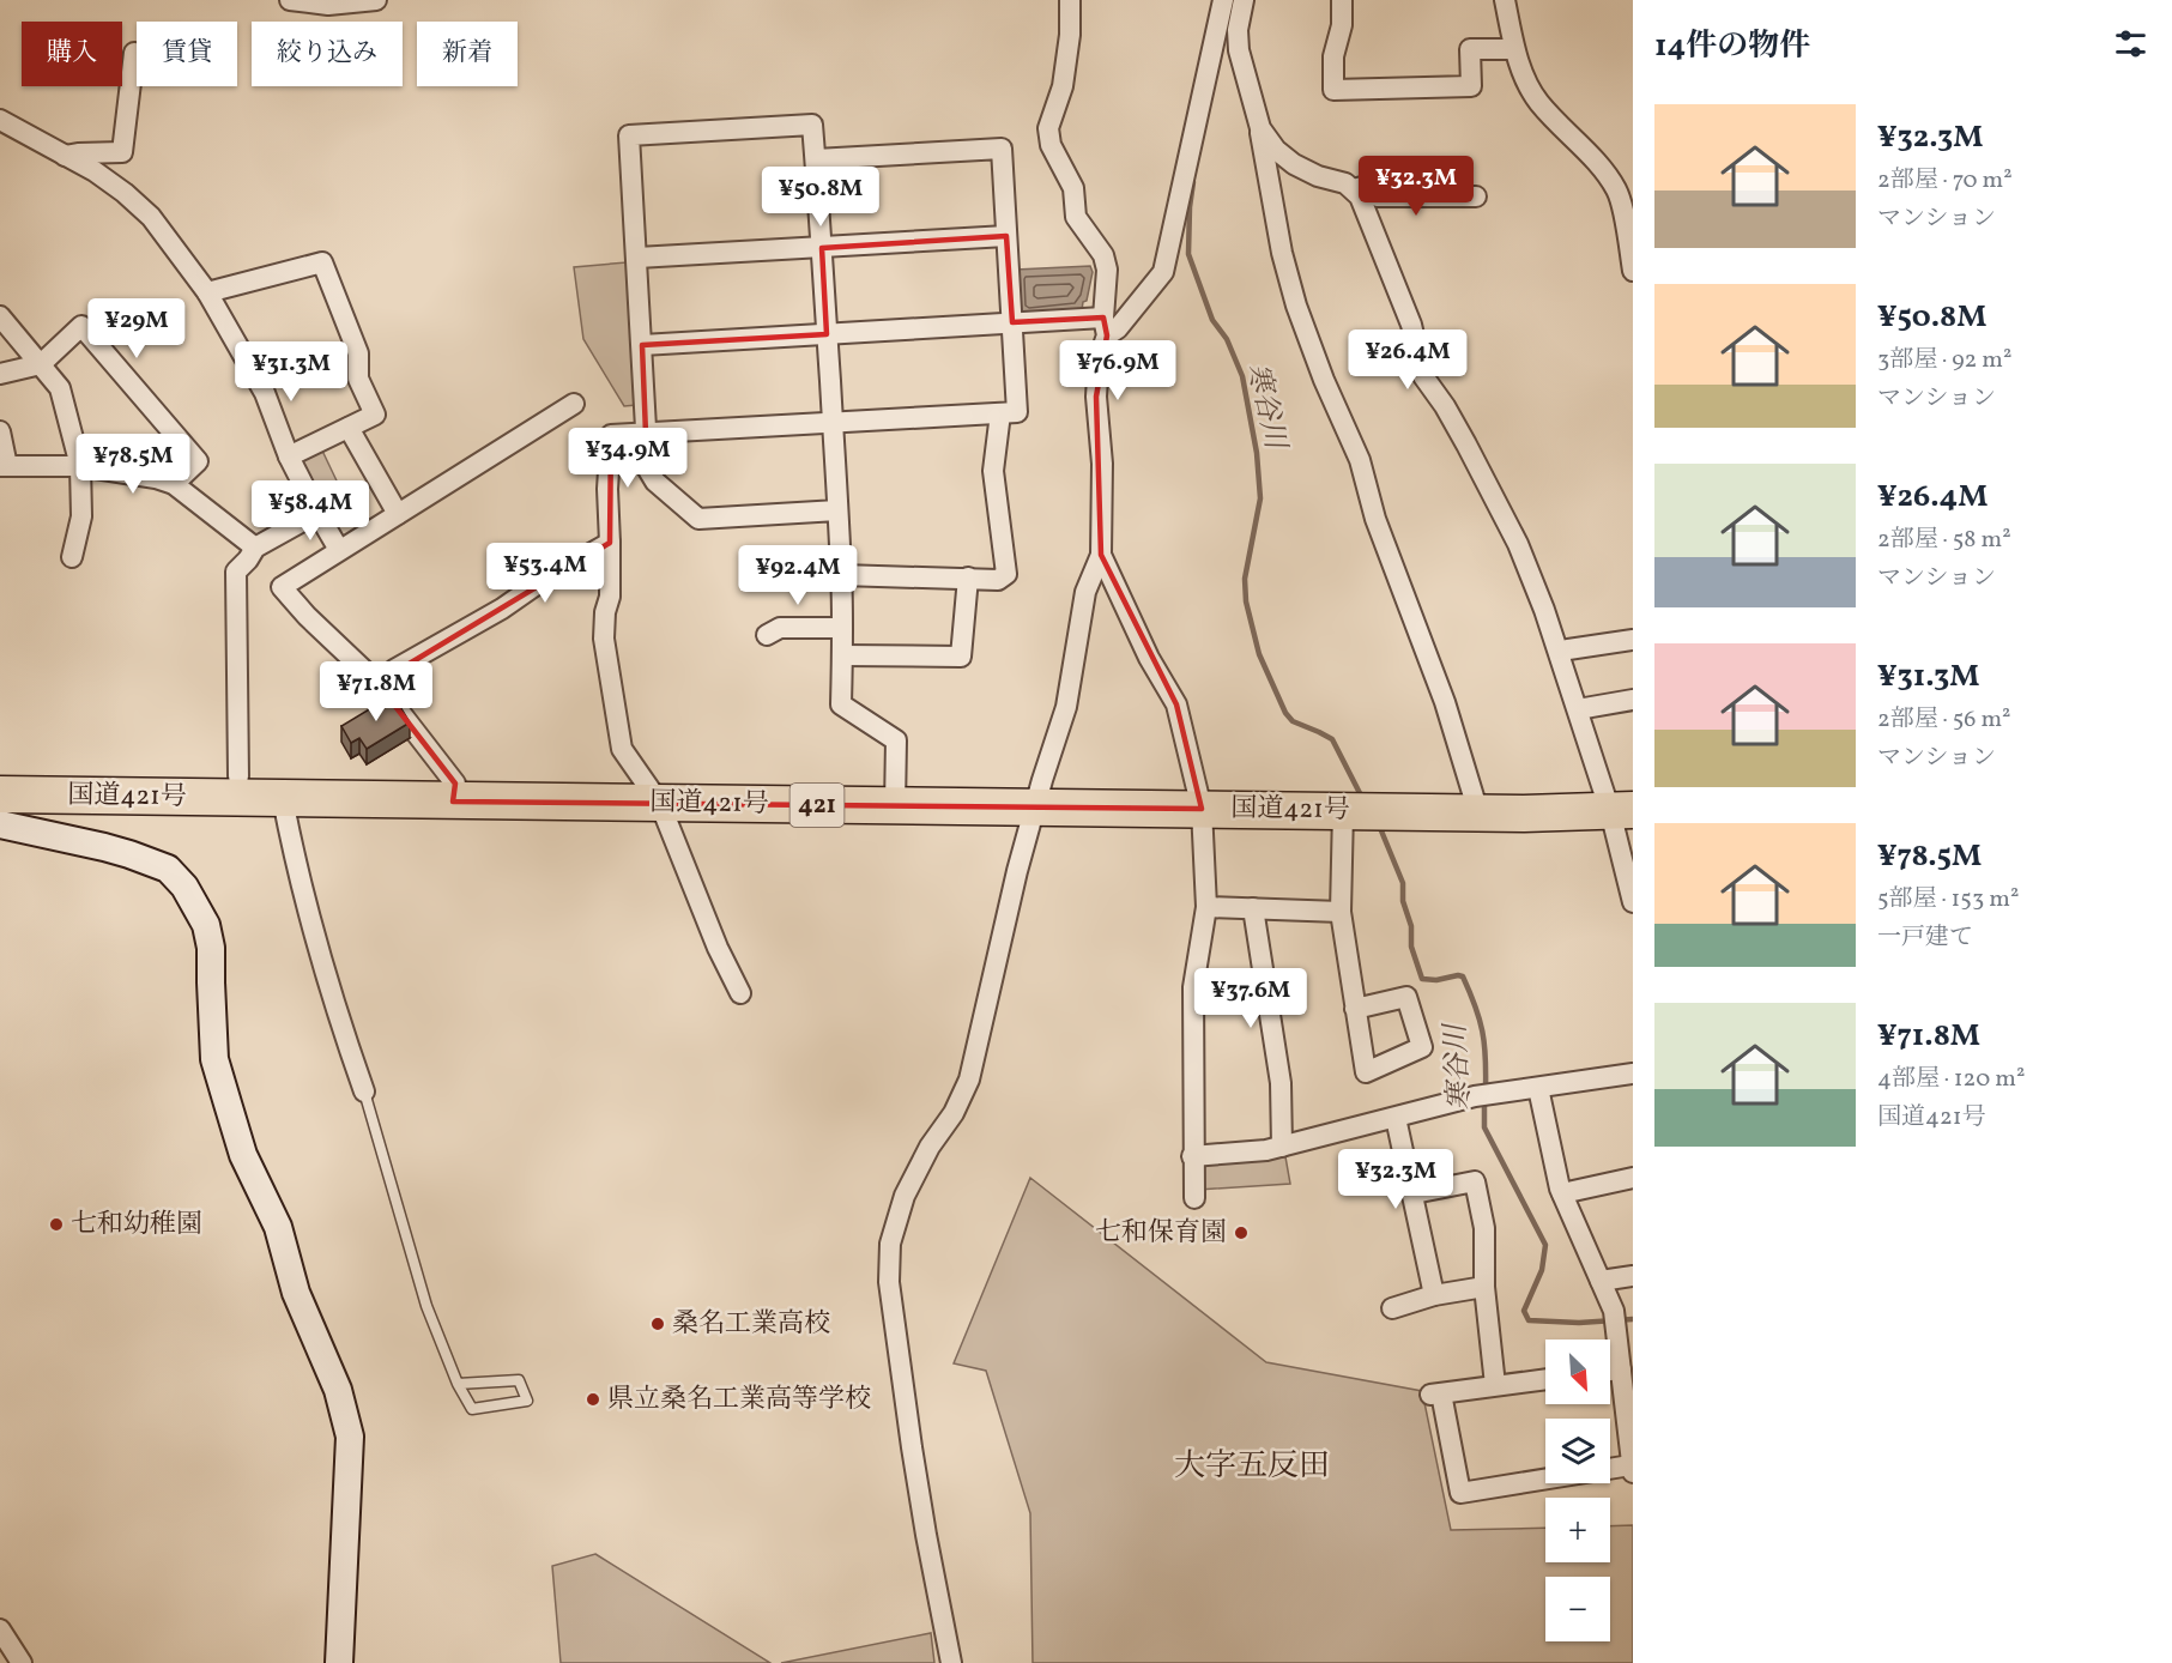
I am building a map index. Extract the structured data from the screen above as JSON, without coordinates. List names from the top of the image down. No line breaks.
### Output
{"streets":{"highway":["国道421号","421"]},"districts":["大字五反田"],"water":["寒谷川"],"places":["七和幼稚園","七和保育園","桑名工業高校","県立桑名工業高等学校"],"north":"bottom right","page":{"heading":"14件の物件","chip":["購入","賃貸","絞り込み","新着"],"list":[{"name":"¥32.3M","note":"2部屋 · 70 m² · マンション"},{"name":"¥50.8M","note":"3部屋 · 92 m² · マンション"},{"name":"¥26.4M","note":"2部屋 · 58 m² · マンション"},{"name":"¥31.3M","note":"2部屋 · 56 m² · マンション"},{"name":"¥78.5M","note":"5部屋 · 153 m² · 一戸建て"},{"name":"¥71.8M","note":"4部屋 · 120 m² · 国道421号"}],"price":["¥32.3M","¥50.8M","¥29M","¥26.4M","¥76.9M","¥31.3M","¥34.9M","¥78.5M","¥58.4M","¥53.4M","¥92.4M","¥71.8M","¥37.6M","¥32.3M"],"map_buttons":["+","−"]}}
